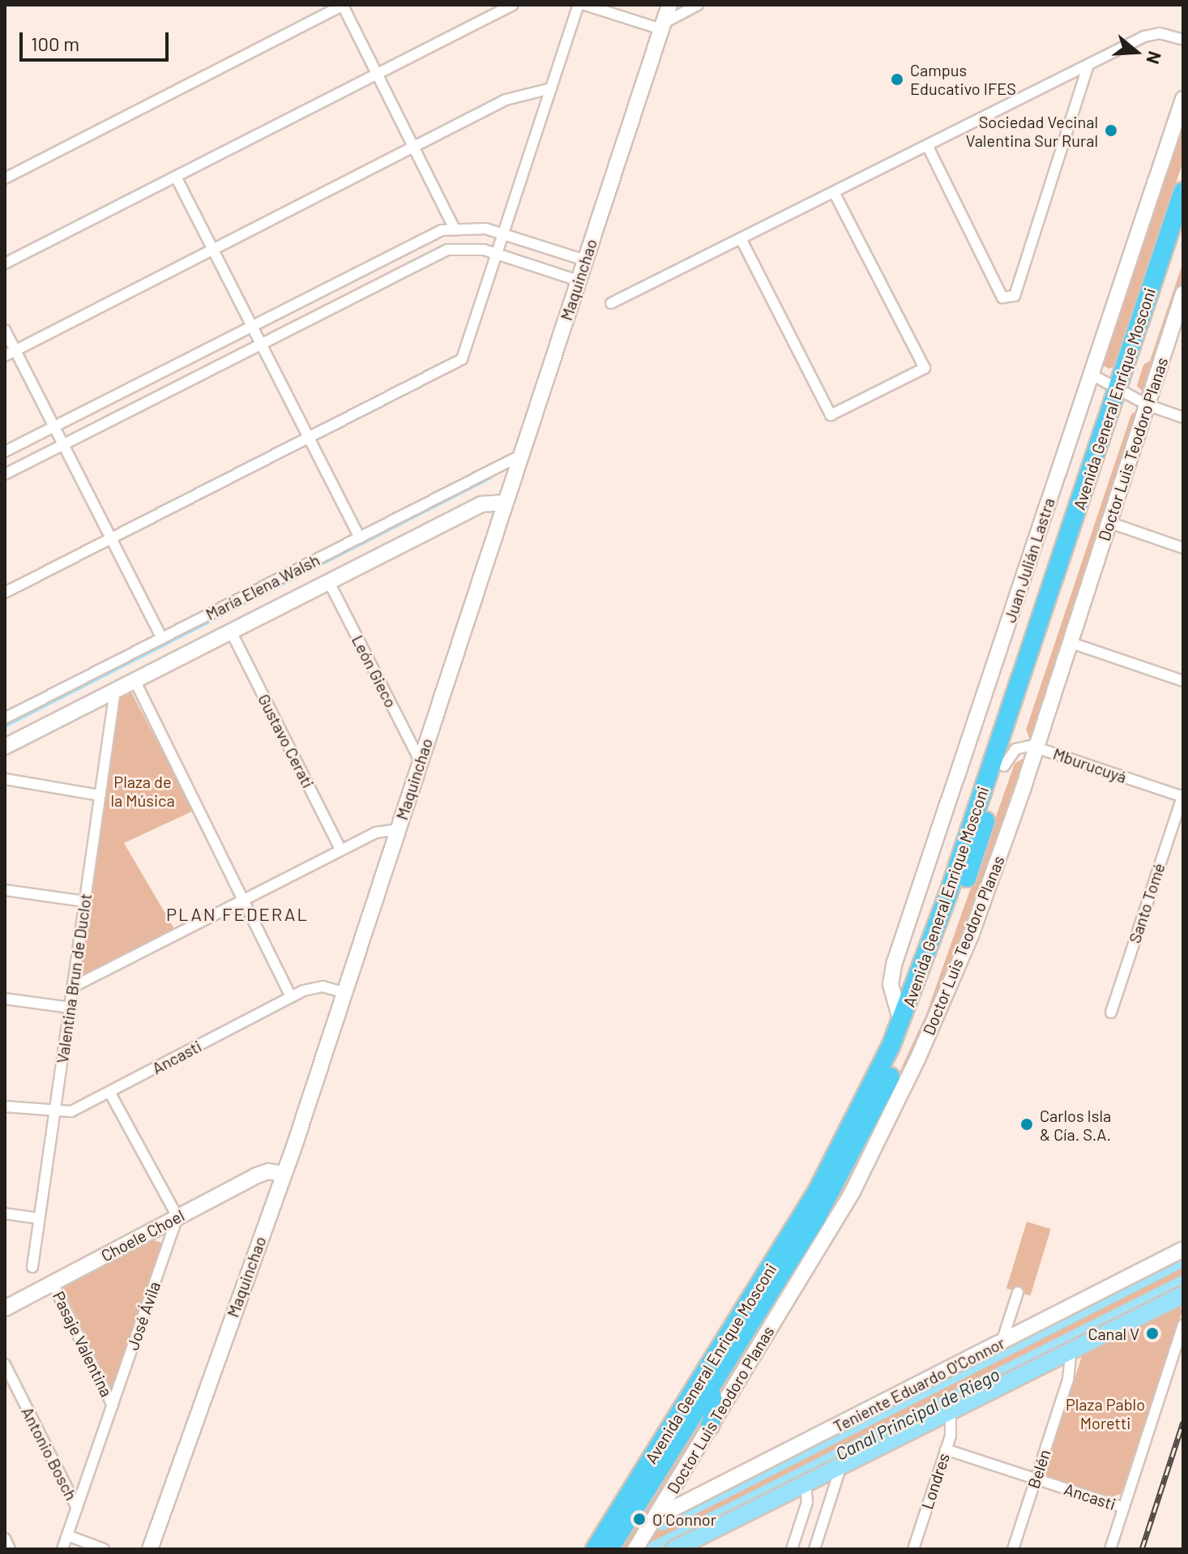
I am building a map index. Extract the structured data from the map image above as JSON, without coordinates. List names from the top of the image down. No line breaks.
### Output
{"streets":{"highway":["Avenida General Enrique Mosconi"],"street":["Maquinchao","Doctor Luis Teodoro Planas","Juan Julián Lastra","María Elena Walsh","León Gieco","Gustavo Cerati","Mburucuyá","Santo Tomé","Valentina Brun de Duclot","Ancasti","Choele Choel","José Ávila","Pasaje Valentina","Teniente Eduardo O'Connor","Antonio Bosch","Belén","Londres"]},"crossings":[["Maquinchao","María Elena Walsh"],["Maquinchao","León Gieco"],["Maquinchao","Ancasti"],["Maquinchao","Choele Choel"],["Avenida General Enrique Mosconi","Juan Julián Lastra"],["Avenida General Enrique Mosconi","Mburucuyá"],["Doctor Luis Teodoro Planas","Mburucuyá"],["Doctor Luis Teodoro Planas","Teniente Eduardo O'Connor"],["María Elena Walsh","León Gieco"],["María Elena Walsh","Gustavo Cerati"],["María Elena Walsh","Valentina Brun de Duclot"],["Mburucuyá","Santo Tomé"],["Valentina Brun de Duclot","Ancasti"],["Ancasti","Belén"],["Ancasti","Londres"],["Choele Choel","José Ávila"],["Choele Choel","Pasaje Valentina"],["José Ávila","Pasaje Valentina"],["José Ávila","Antonio Bosch"]],"districts":["PLAN FEDERAL"],"water":["Canal Principal de Riego"],"parks":["Plaza de la Música","Plaza Pablo Moretti"],"places":["Campus Educativo IFES","Sociedad Vecinal Valentina Sur Rural","Carlos Isla & Cía. S.A.","Canal V","O´Connor"],"scale_bar":"100 m","north":"right"}
